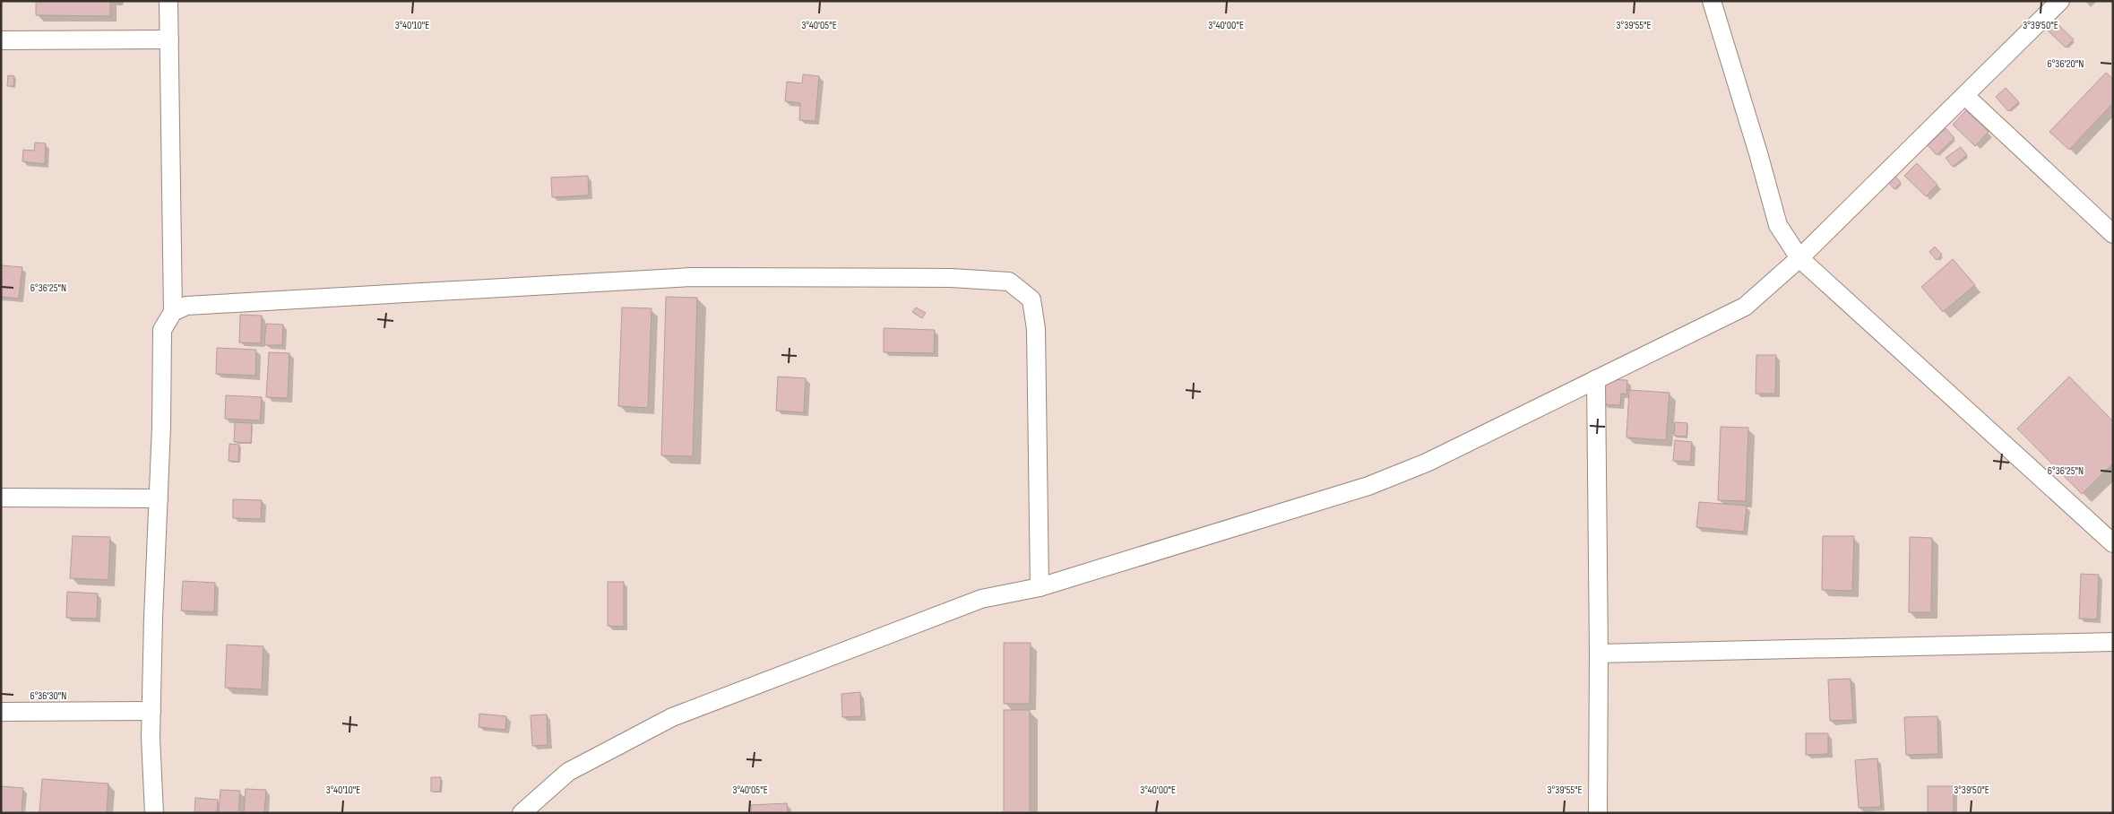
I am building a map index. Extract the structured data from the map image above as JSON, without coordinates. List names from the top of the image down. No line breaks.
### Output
{"coordinates":["3°40'10\"E","3°40'05\"E","3°40'00\"E","3°39'55\"E","3°39'50\"E","6°36'20\"N","6°36'25\"N","6°36'30\"N"]}
